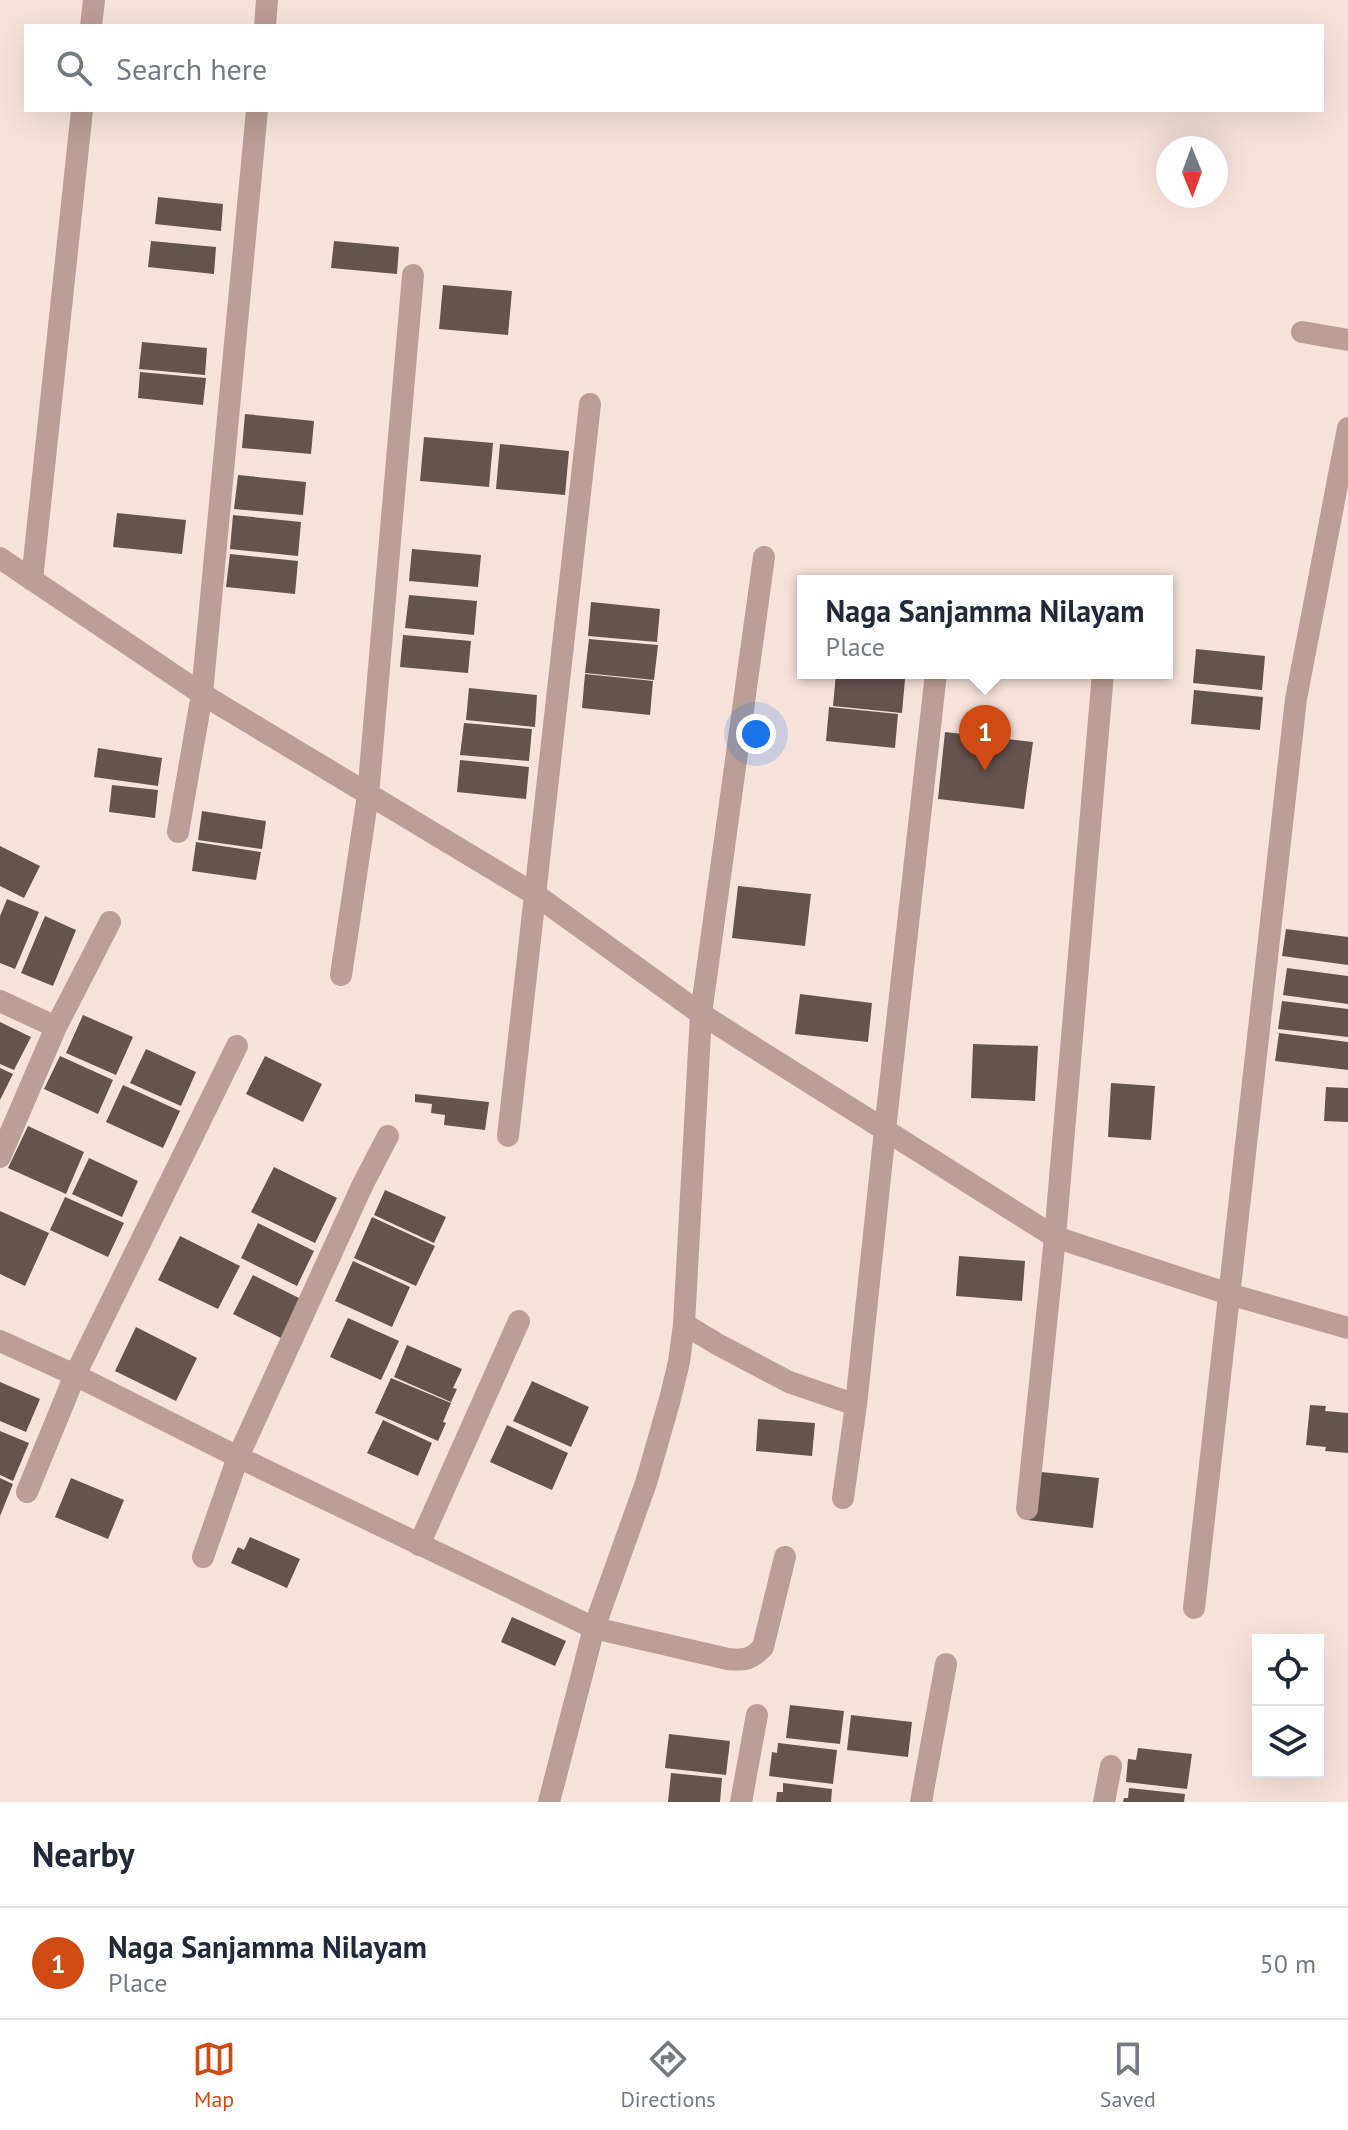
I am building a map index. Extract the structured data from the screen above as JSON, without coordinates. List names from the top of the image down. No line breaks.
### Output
{"north":"bottom","page":{"search":"Search here","popup":["Naga Sanjamma Nilayam","Place"],"pins":"1","heading":"Nearby","list":[{"mark":"1","name":"Naga Sanjamma Nilayam","note":"Place","value":"50 m"}],"nav":["Map","Directions","Saved"]}}
